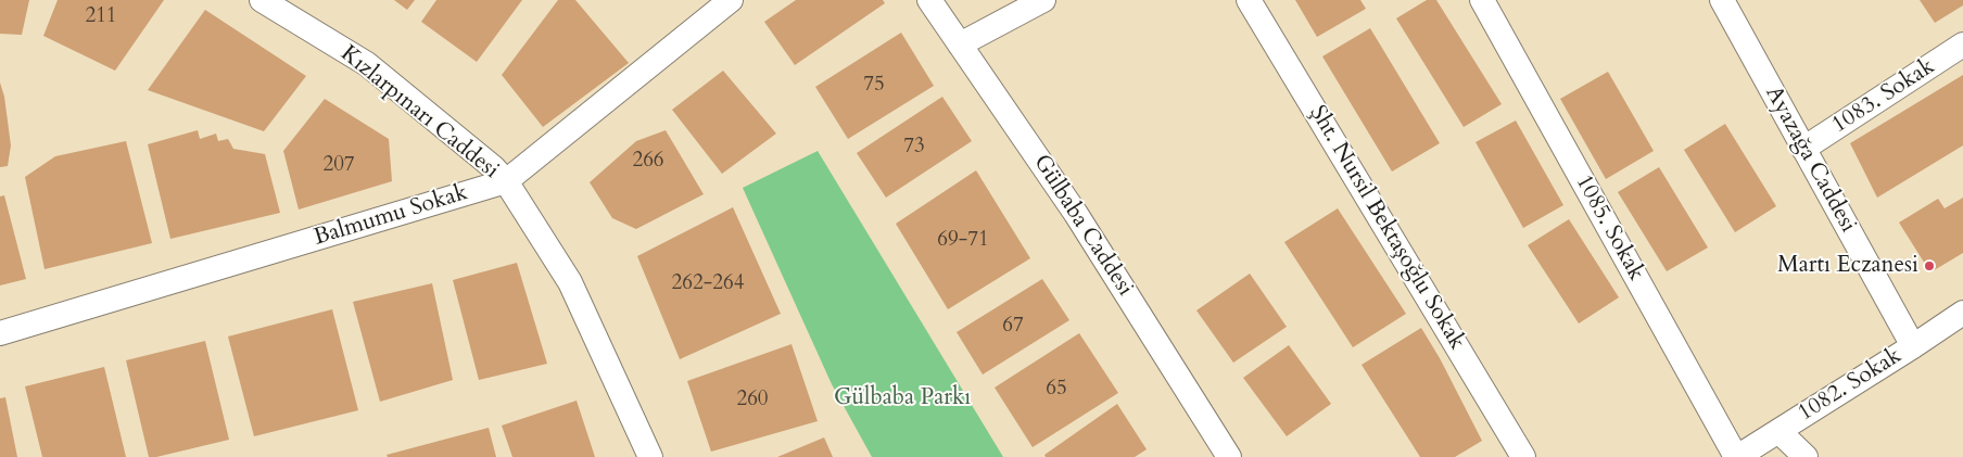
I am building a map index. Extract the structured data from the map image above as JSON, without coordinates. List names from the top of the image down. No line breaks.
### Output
{"streets":{"street":["1083. Sokak","Kızlarpınarı Caddesi","Ayazağa Caddesi","Balmumu Sokak","Gülbaba Caddesi","Şht. Nursil Bektaşoğlu Sokak","1085. Sokak","1082. Sokak"]},"crossings":[["1083. Sokak","Ayazağa Caddesi"],["Kızlarpınarı Caddesi","Balmumu Sokak"],["Ayazağa Caddesi","1082. Sokak"],["1085. Sokak","1082. Sokak"]],"parks":["Gülbaba Parkı"],"places":["Martı Eczanesi"],"house_numbers":["211","75","73","266","207","69-71","262-264","67","65","260"]}
